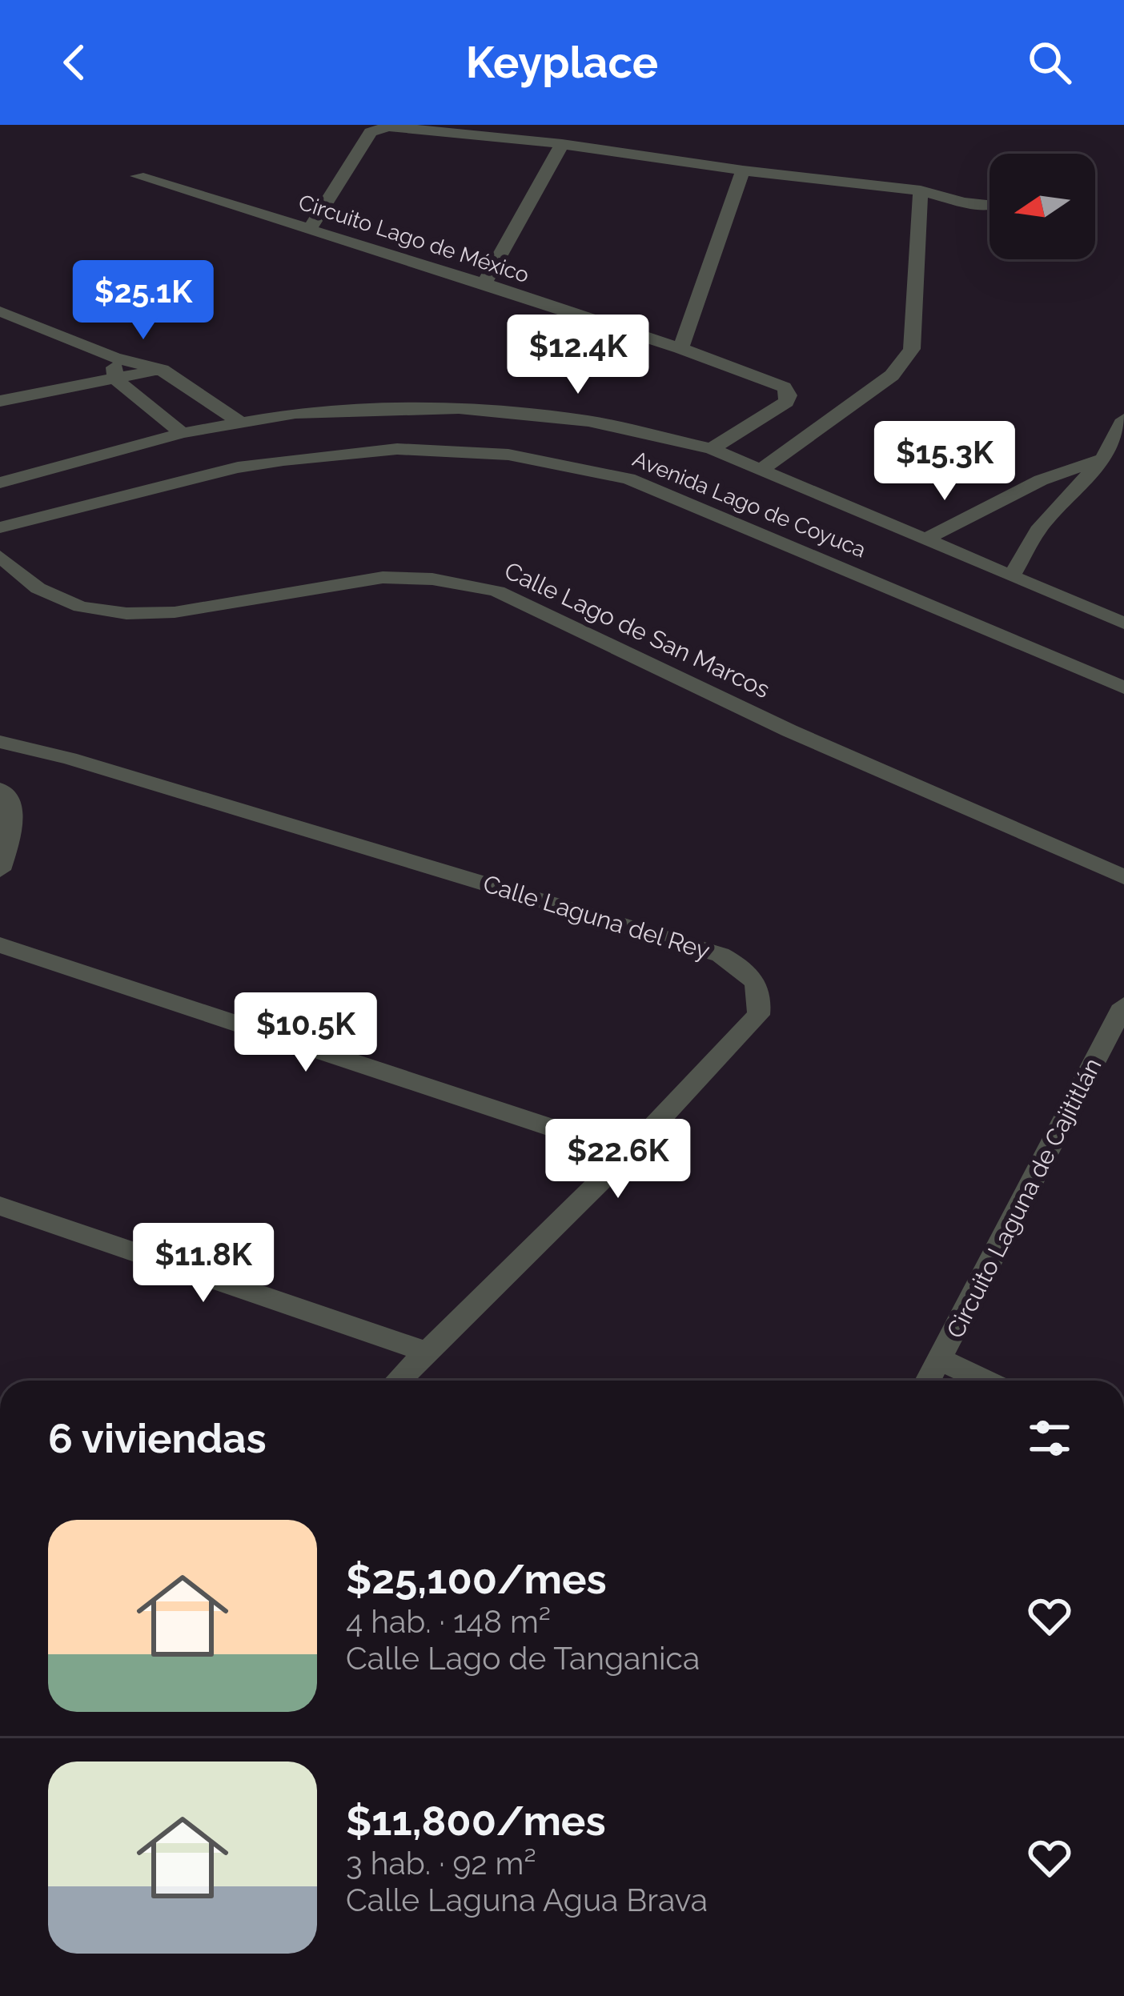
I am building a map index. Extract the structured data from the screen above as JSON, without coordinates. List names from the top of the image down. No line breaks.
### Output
{"streets":{"street":["Circuito Lago de México","Avenida Lago de Coyuca","Calle Lago de San Marcos","Calle Laguna del Rey","Circuito Laguna de Cajititlán"]},"crossings":[["Circuito Lago de México","Avenida Lago de Coyuca"]],"north":"left","page":{"header":"Keyplace","price":["$25.1K","$12.4K","$15.3K","$10.5K","$22.6K","$11.8K"],"heading":"6 viviendas","list":[{"name":"$25,100/mes","note":"4 hab. · 148 m² · Calle Lago de Tanganica"},{"name":"$11,800/mes","note":"3 hab. · 92 m² · Calle Laguna Agua Brava"}]}}
